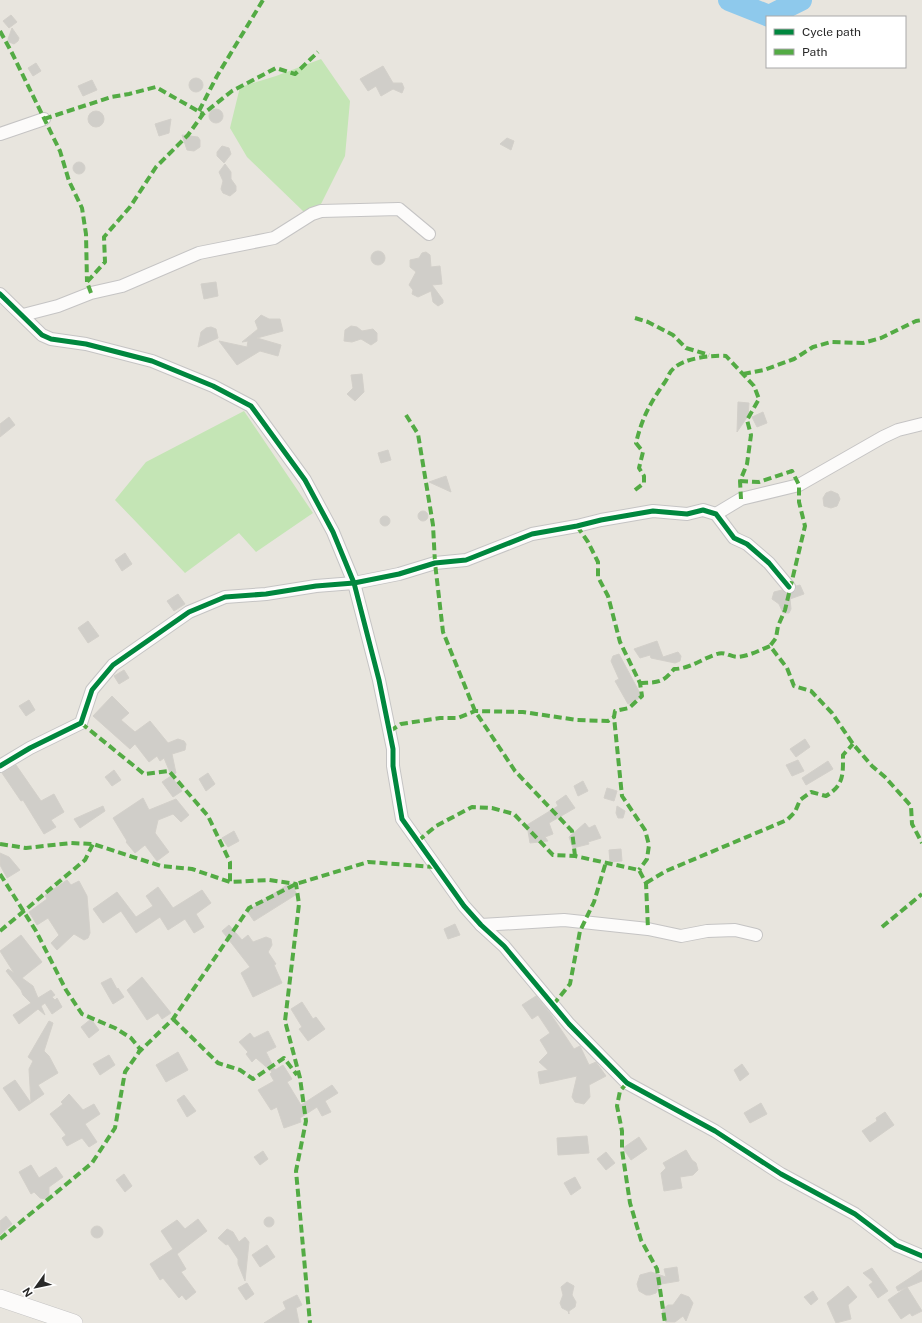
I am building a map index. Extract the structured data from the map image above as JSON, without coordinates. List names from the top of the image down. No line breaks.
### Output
{"legend":["Cycle path","Path"],"north":"bottom left"}
